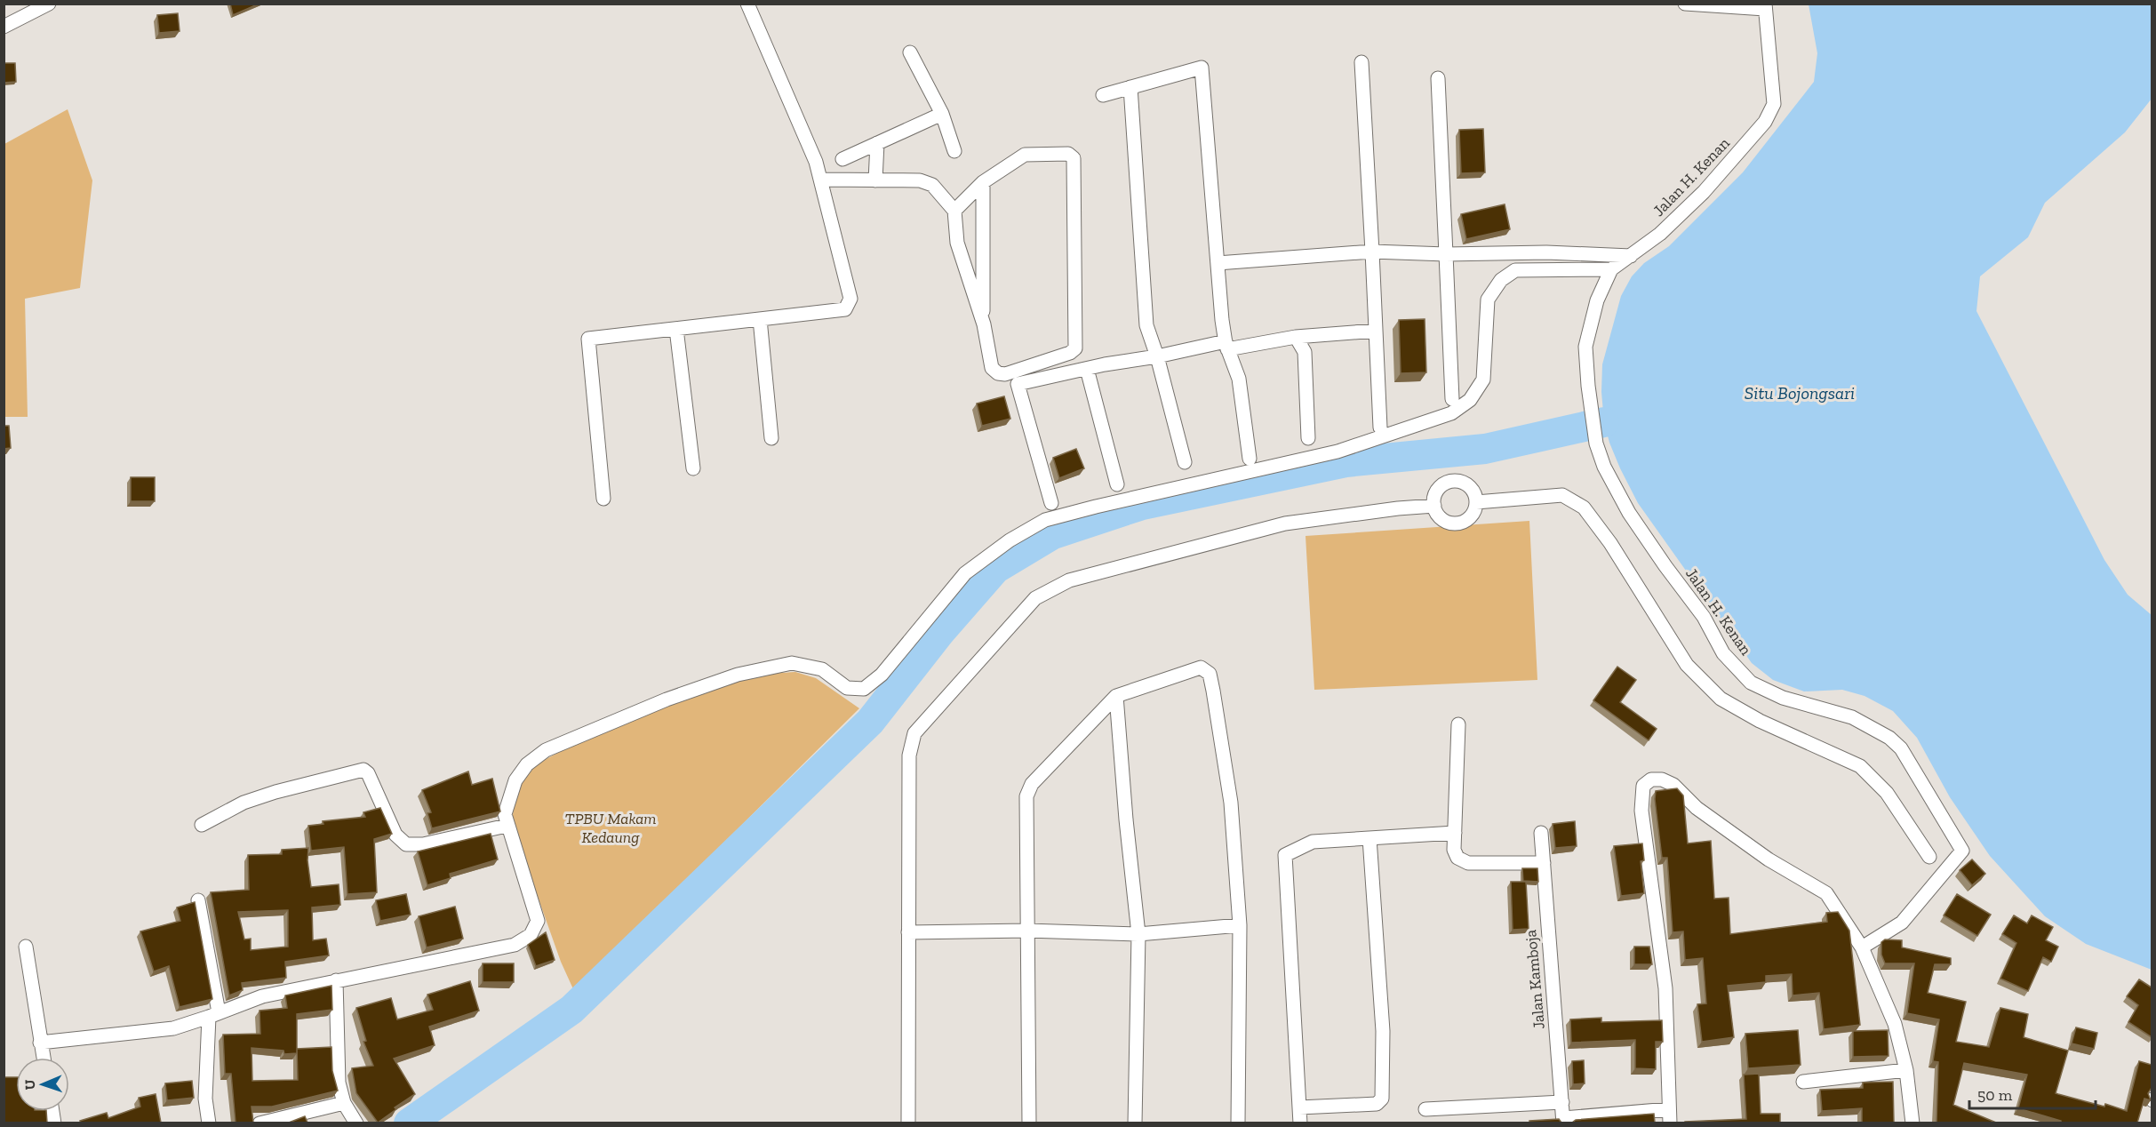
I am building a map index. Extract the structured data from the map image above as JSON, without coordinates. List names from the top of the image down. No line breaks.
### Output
{"streets":{"street":["Jalan H. Kenan","Jalan Kamboja"]},"water":["Situ Bojongsari"],"parks":["TPBU Makam Kedaung"],"scale_bar":"50 m","north":"left"}
